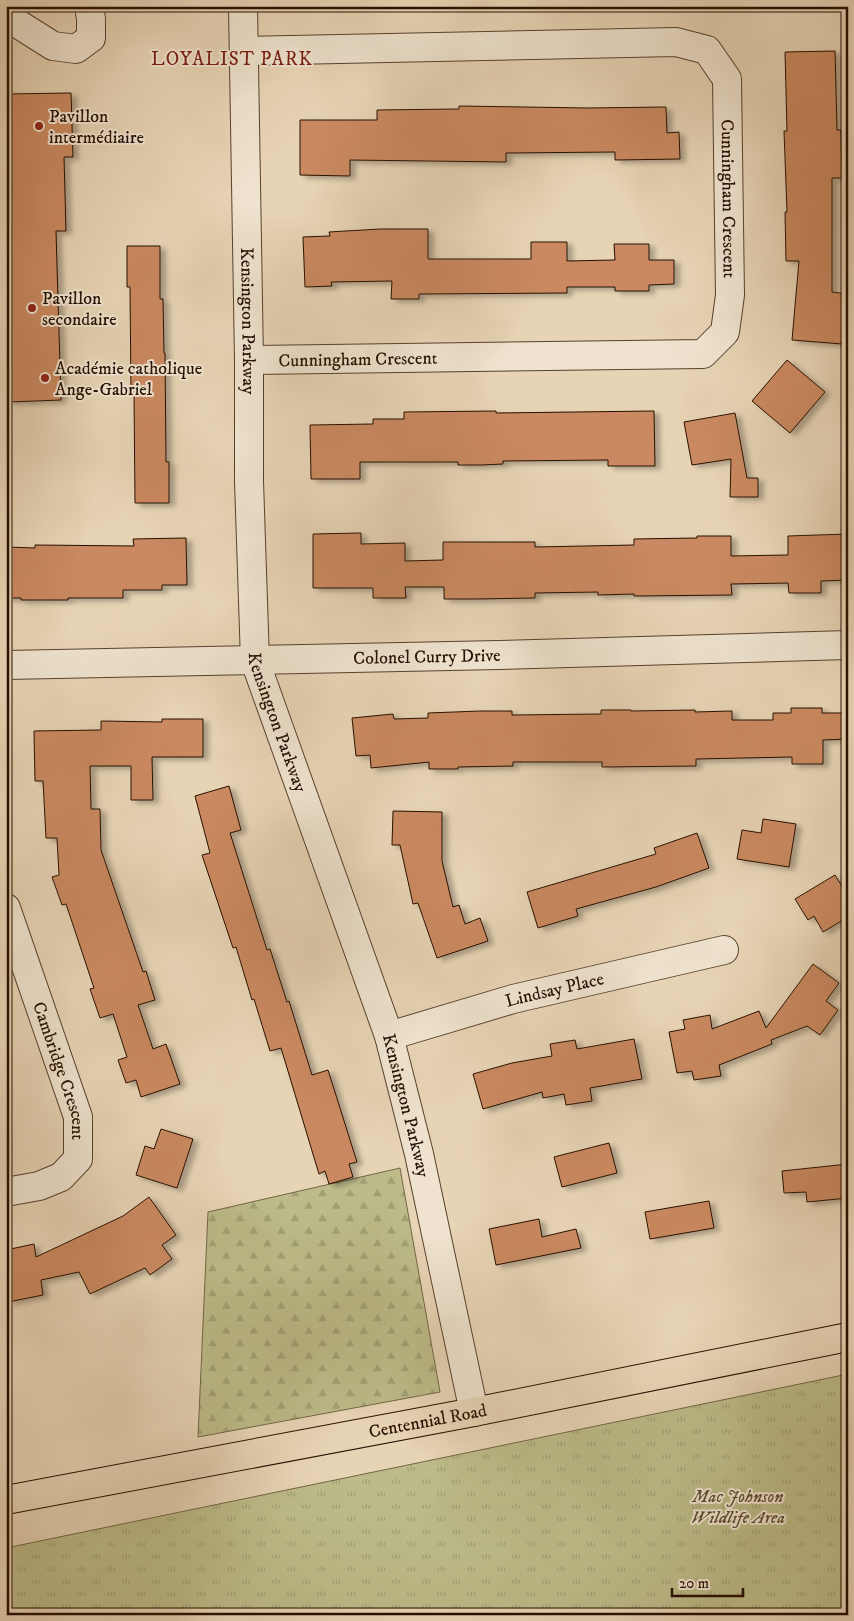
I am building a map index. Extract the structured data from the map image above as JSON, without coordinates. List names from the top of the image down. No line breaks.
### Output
{"streets":{"main road":["Centennial Road"],"street":["Cunningham Crescent","Kensington Parkway","Colonel Curry Drive","Lindsay Place","Cambridge Crescent"]},"crossings":[["Cunningham Crescent","Kensington Parkway"],["Kensington Parkway","Colonel Curry Drive"],["Kensington Parkway","Lindsay Place"],["Kensington Parkway","Centennial Road"]],"districts":["LOYALIST PARK"],"parks":["Mac Johnson Wildlife Area"],"places":["Pavillon intermédiaire","Pavillon secondaire","Académie catholique Ange-Gabriel"],"scale_bar":"20 m"}
